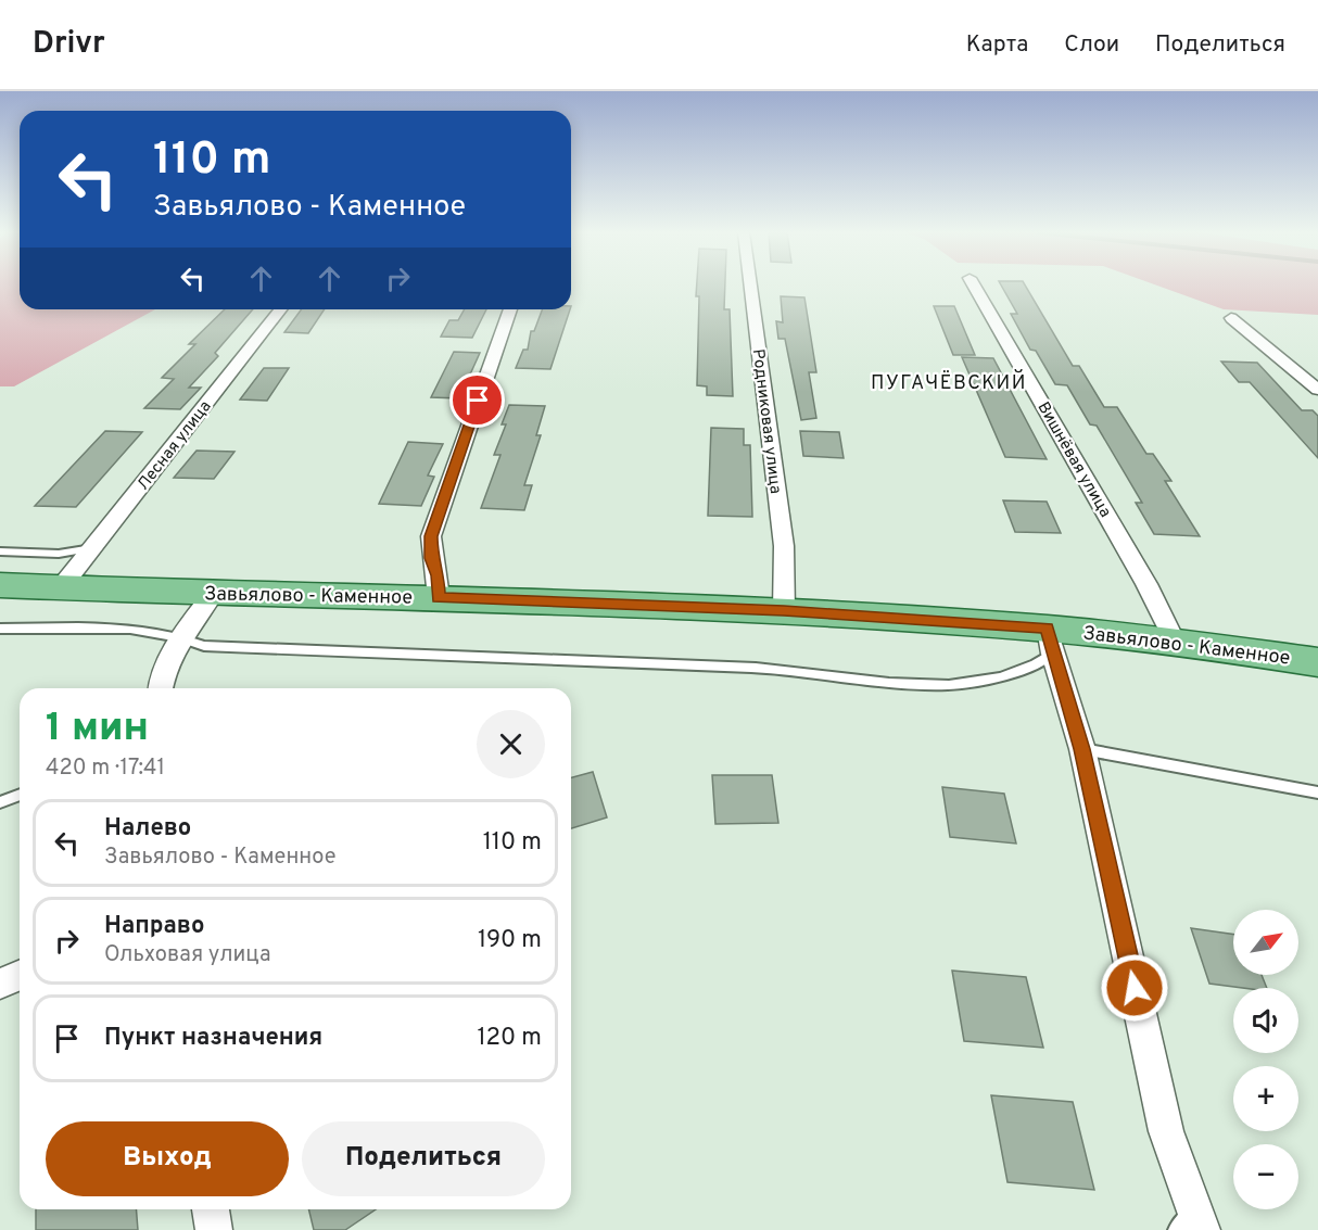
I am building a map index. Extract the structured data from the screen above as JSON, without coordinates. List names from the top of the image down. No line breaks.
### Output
{"streets":{"main road":["Завьялово - Каменное"],"street":["Родниковая улица","Лесная улица","Вишнёвая улица"]},"crossings":[["Родниковая улица","Завьялово - Каменное"],["Лесная улица","Завьялово - Каменное"],["Вишнёвая улица","Завьялово - Каменное"]],"districts":["ПУГАЧЁВСКИЙ"],"north":"top right","page":{"header":"Drivr","nav":["Карта","Слои","Поделиться"],"turn":["110 m","Завьялово - Каменное"],"heading":["1 мин","420 m · 17:41"],"list":[{"name":"Налево","note":"Завьялово - Каменное","value":"110 m"},{"name":"Направо","note":"Ольховая улица","value":"190 m"},{"name":"Пункт назначения","value":"120 m"}],"map_buttons":["+","−"],"buttons":["Выход","Поделиться"]}}
